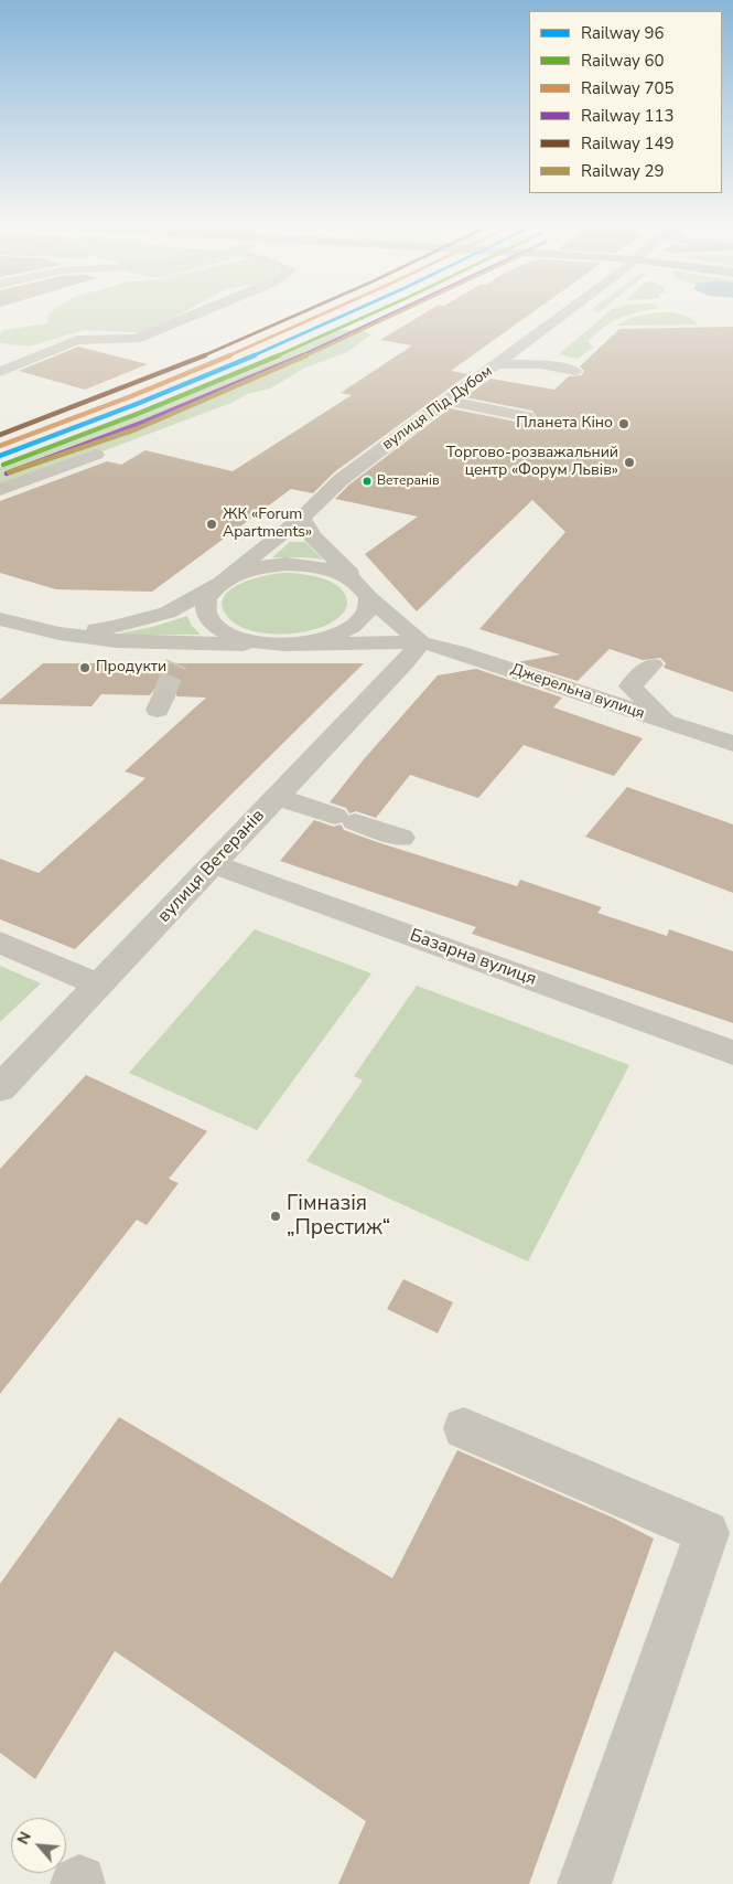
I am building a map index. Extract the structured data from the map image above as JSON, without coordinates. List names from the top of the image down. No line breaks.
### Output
{"streets":{"street":["вулиця Під Дубом","Джерельна вулиця","вулиця Ветеранів","Базарна вулиця"]},"crossings":[["Джерельна вулиця","вулиця Ветеранів"],["вулиця Ветеранів","Базарна вулиця"]],"places":["Планета Кіно","Торгово-розважальний центр «Форум Львів»","Ветеранів","ЖК «Forum Apartments»","Продукти","Гімназія „Престиж“"],"lines":["rail line 96","rail line 60","rail line 705","rail line 113","rail line 149","rail line 29"],"legend":["Railway 96","Railway 60","Railway 705","Railway 113","Railway 149","Railway 29"],"north":"top left"}
